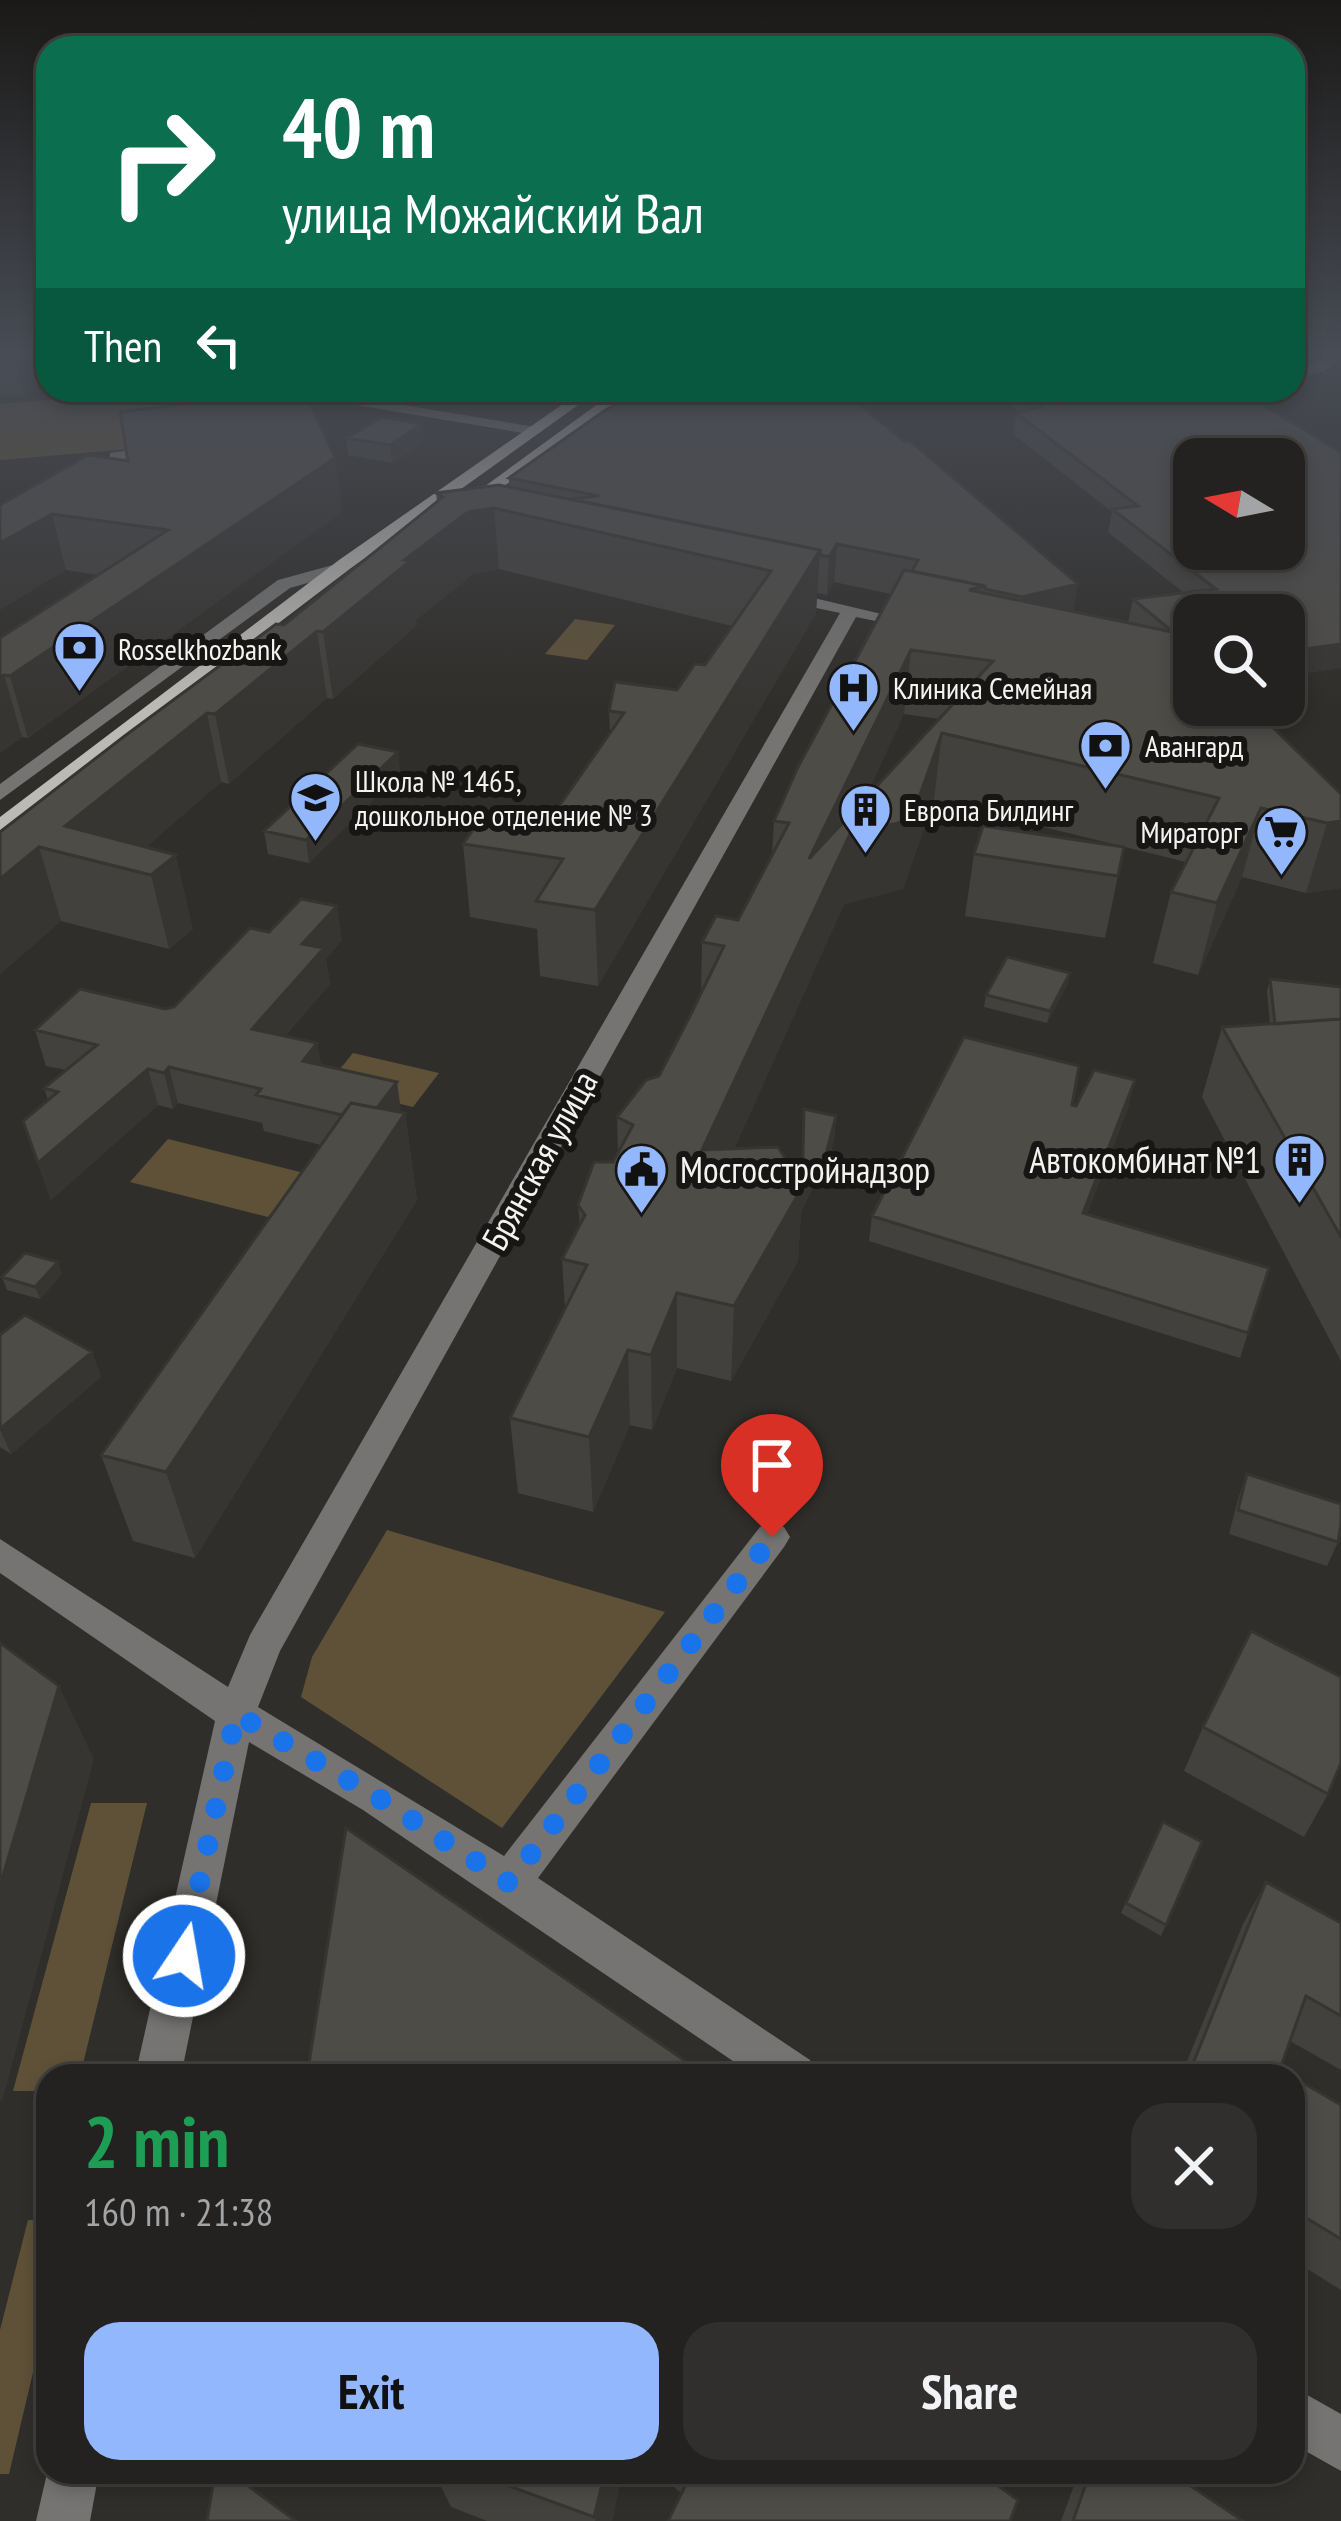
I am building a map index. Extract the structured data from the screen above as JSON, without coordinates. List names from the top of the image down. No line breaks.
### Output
{"streets":{"street":["Брянская улица"]},"places":{"bank":["Rosselkhozbank","Авангард"],"hospital":["Клиника Семейная"],"school or university":["Школа № 1465, дошкольное отделение № 3"],"building":["Европа Билдинг","Автокомбинат №1"],"supermarket":["Мираторг"],"public building":["Мосгосстройнадзор"]},"north":"left","page":{"turn":["40 m","улица Можайский Вал"],"then":"Then","heading":["2 min","160 m · 21:38"],"buttons":["Exit","Share"]}}
